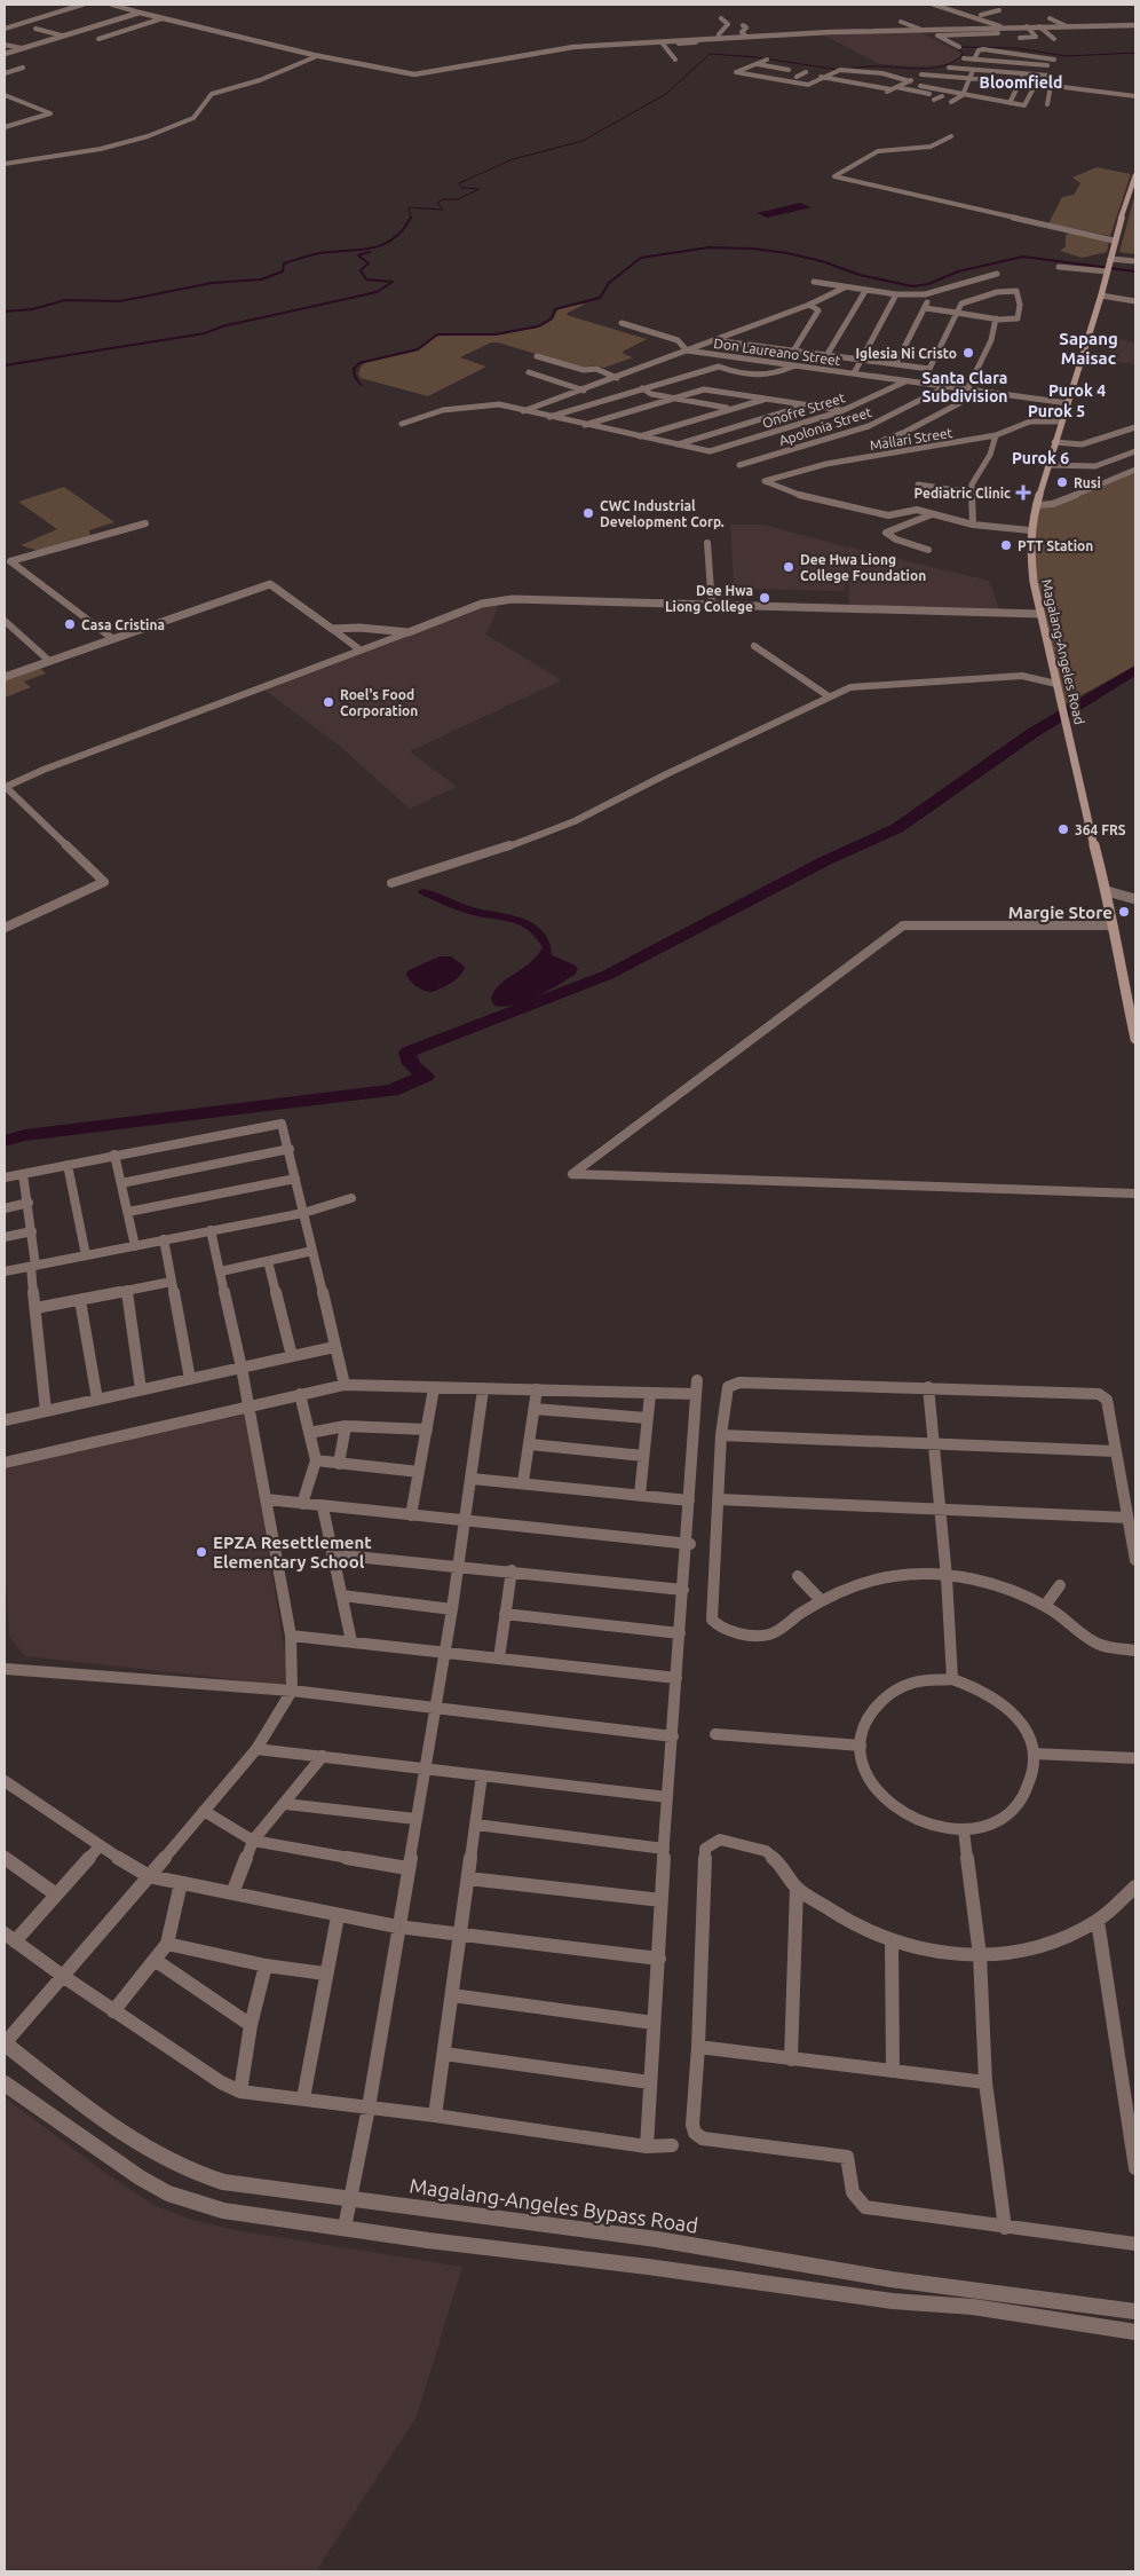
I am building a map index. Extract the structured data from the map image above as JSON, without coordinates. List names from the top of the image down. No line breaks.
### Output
{"streets":{"main road":["Magalang-Angeles Road"],"street":["Don Laureano Street","Onofre Street","Apolonia Street","Mallari Street","Magalang-Angeles Bypass Road"]},"crossings":[["Don Laureano Street","Onofre Street"],["Don Laureano Street","Apolonia Street"],["Don Laureano Street","Magalang-Angeles Road"],["Mallari Street","Magalang-Angeles Road"]],"districts":["Bloomfield","Sapang Maisac","Santa Clara Subdivision","Purok 4","Purok 5","Purok 6"],"places":{"other":["Iglesia Ni Cristo","Rusi","CWC Industrial Development Corp.","PTT Station","Dee Hwa Liong College Foundation","Dee Hwa Liong College","Casa Cristina","Roel's Food Corporation","364 FRS","Margie Store","EPZA Resettlement Elementary School"],"health":["Pediatric Clinic"]}}
